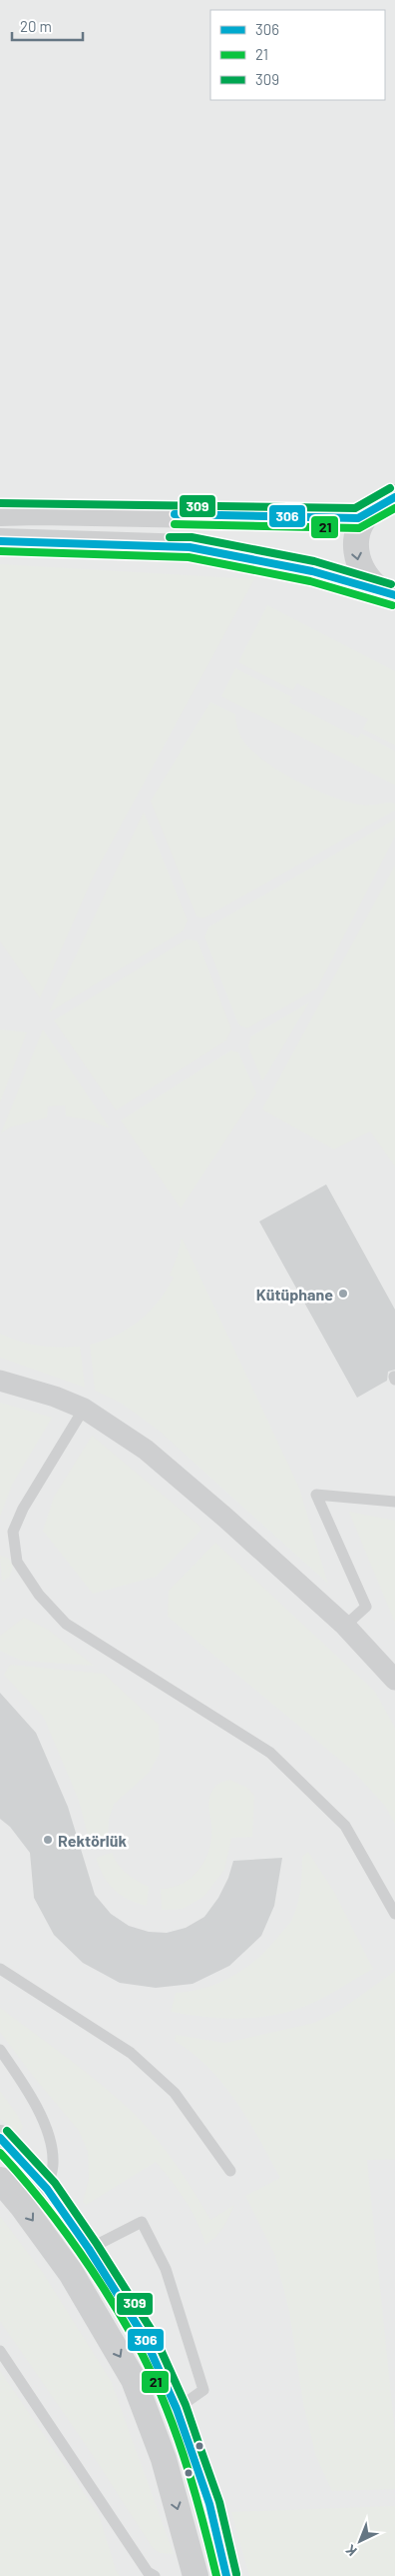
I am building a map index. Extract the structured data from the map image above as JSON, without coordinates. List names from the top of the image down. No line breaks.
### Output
{"places":["Kütüphane","Rektörlük"],"lines":["transit line 309","transit line 306","transit line 21"],"legend":["306","21","309"],"scale_bar":"20 m","north":"bottom left"}
